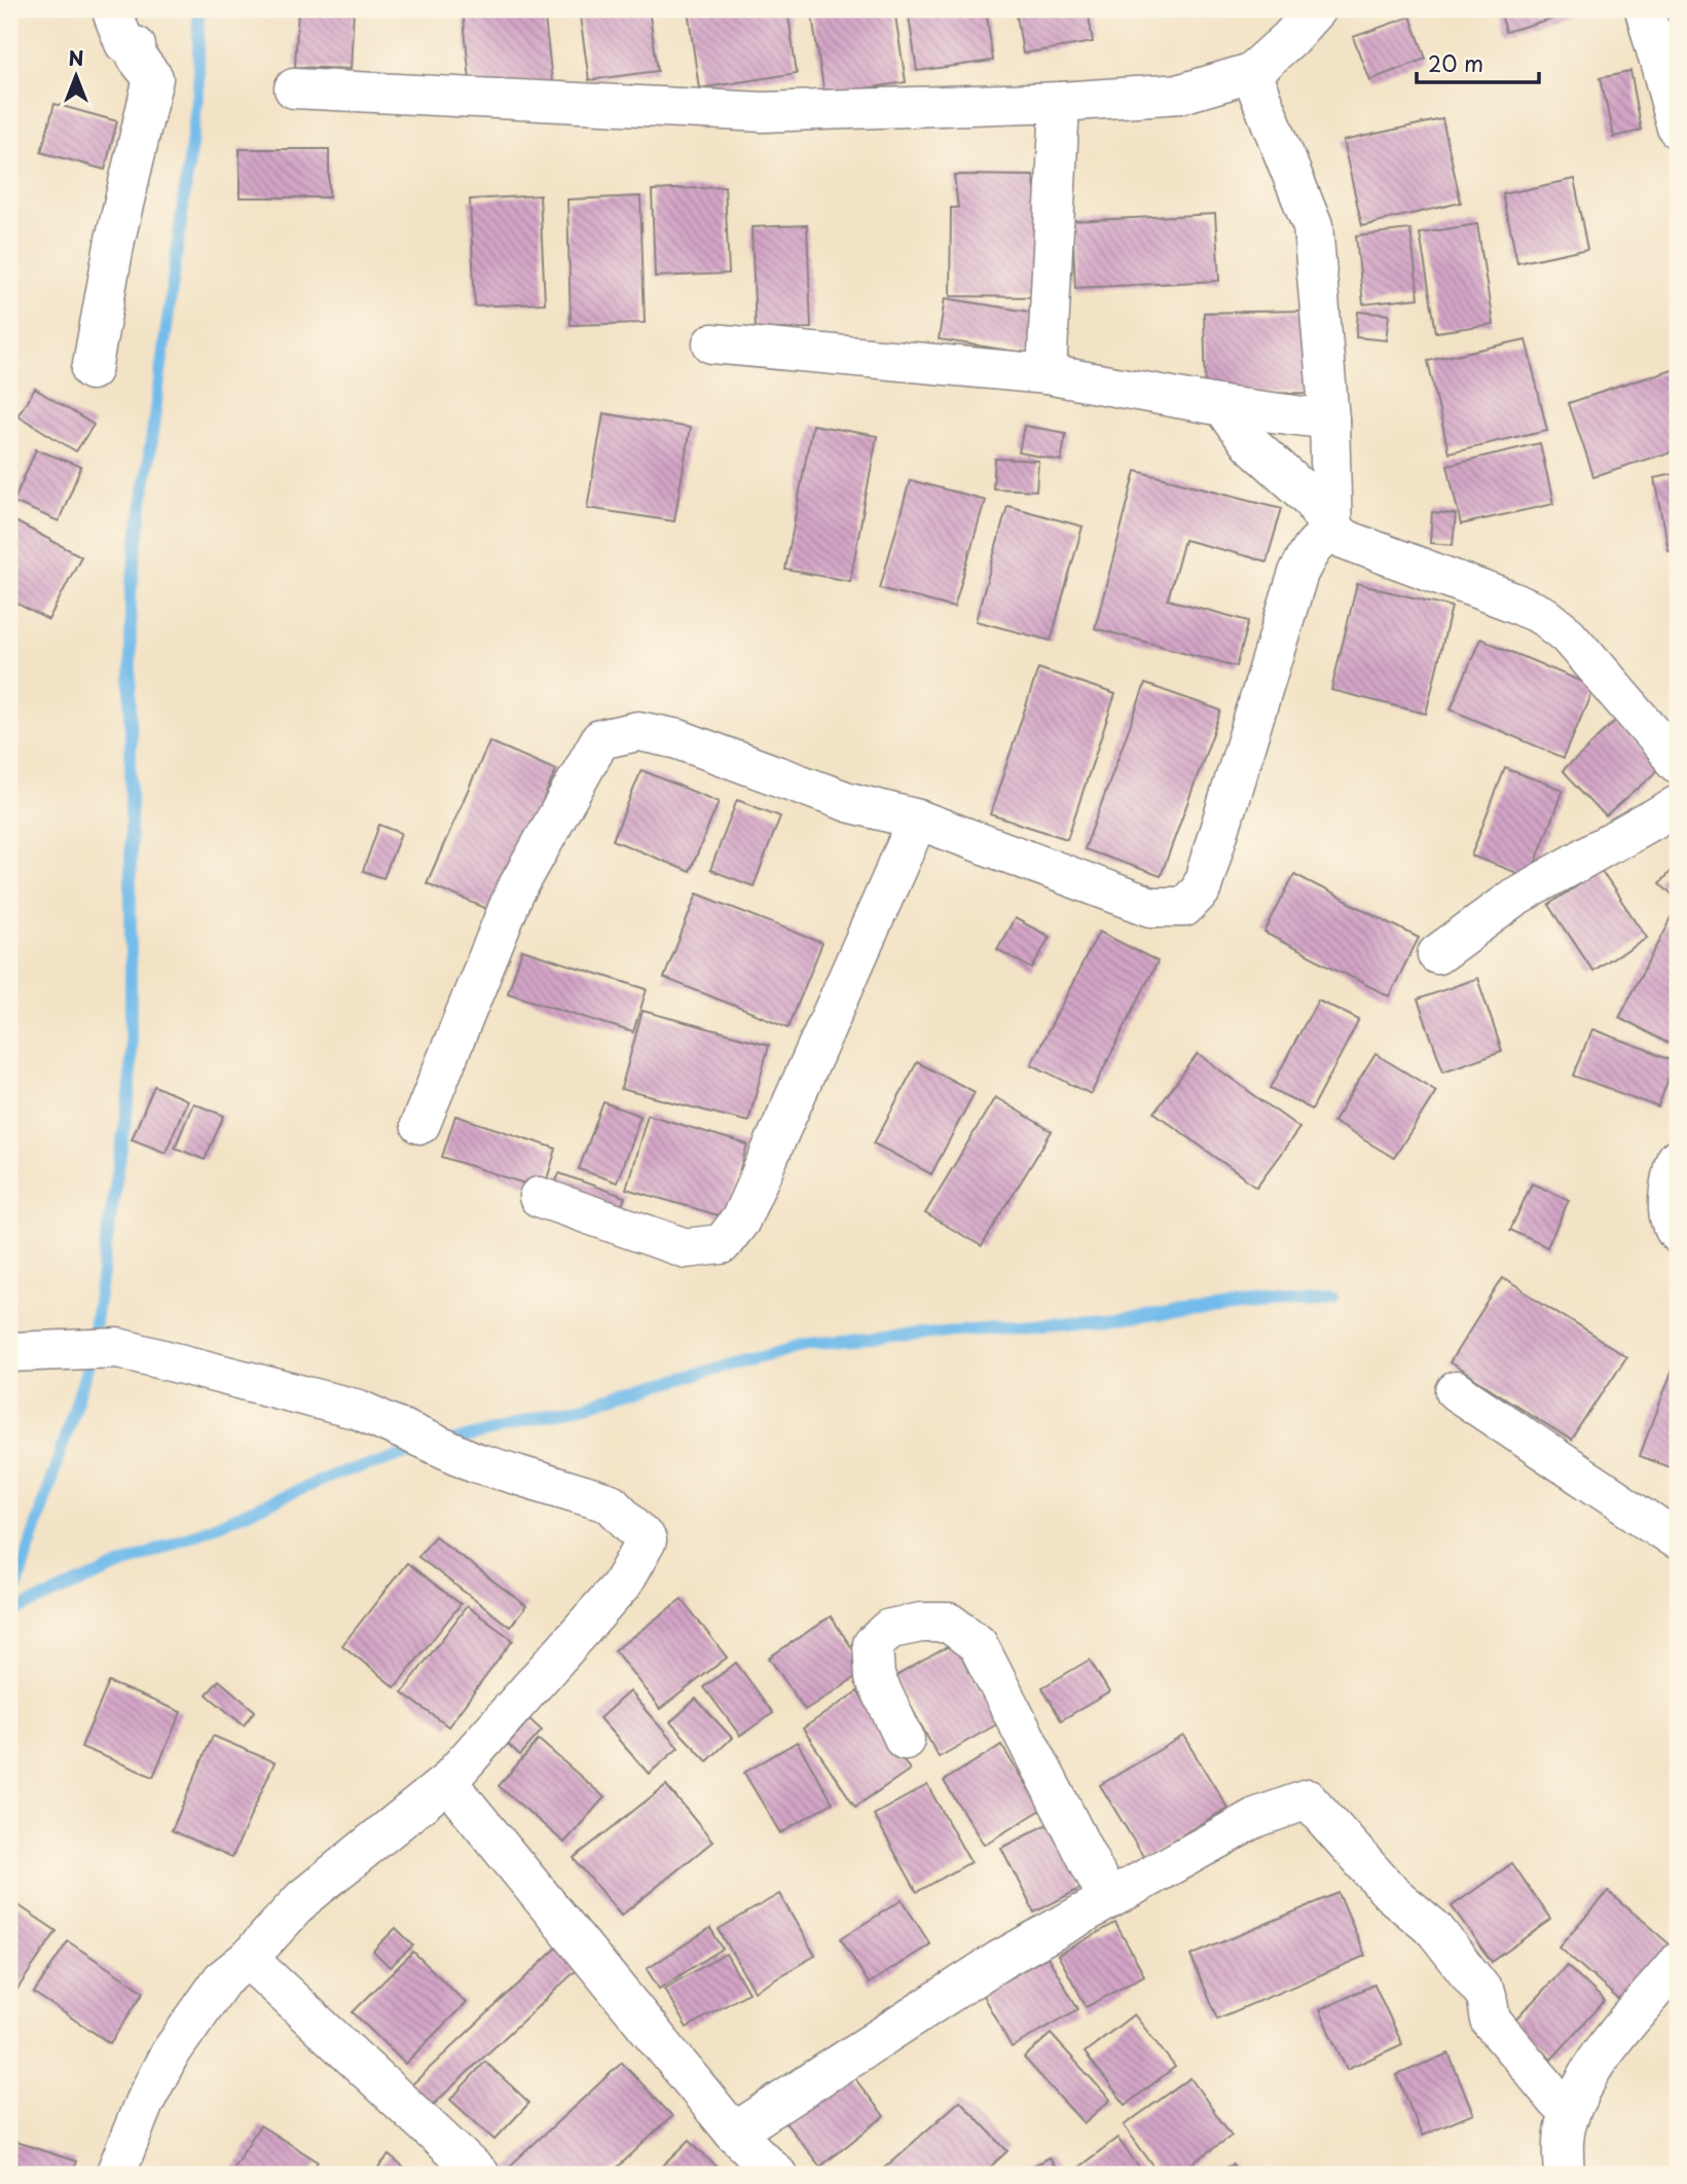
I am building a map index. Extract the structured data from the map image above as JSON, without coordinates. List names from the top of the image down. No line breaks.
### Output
{"scale_bar":"20 m","north":"top"}
